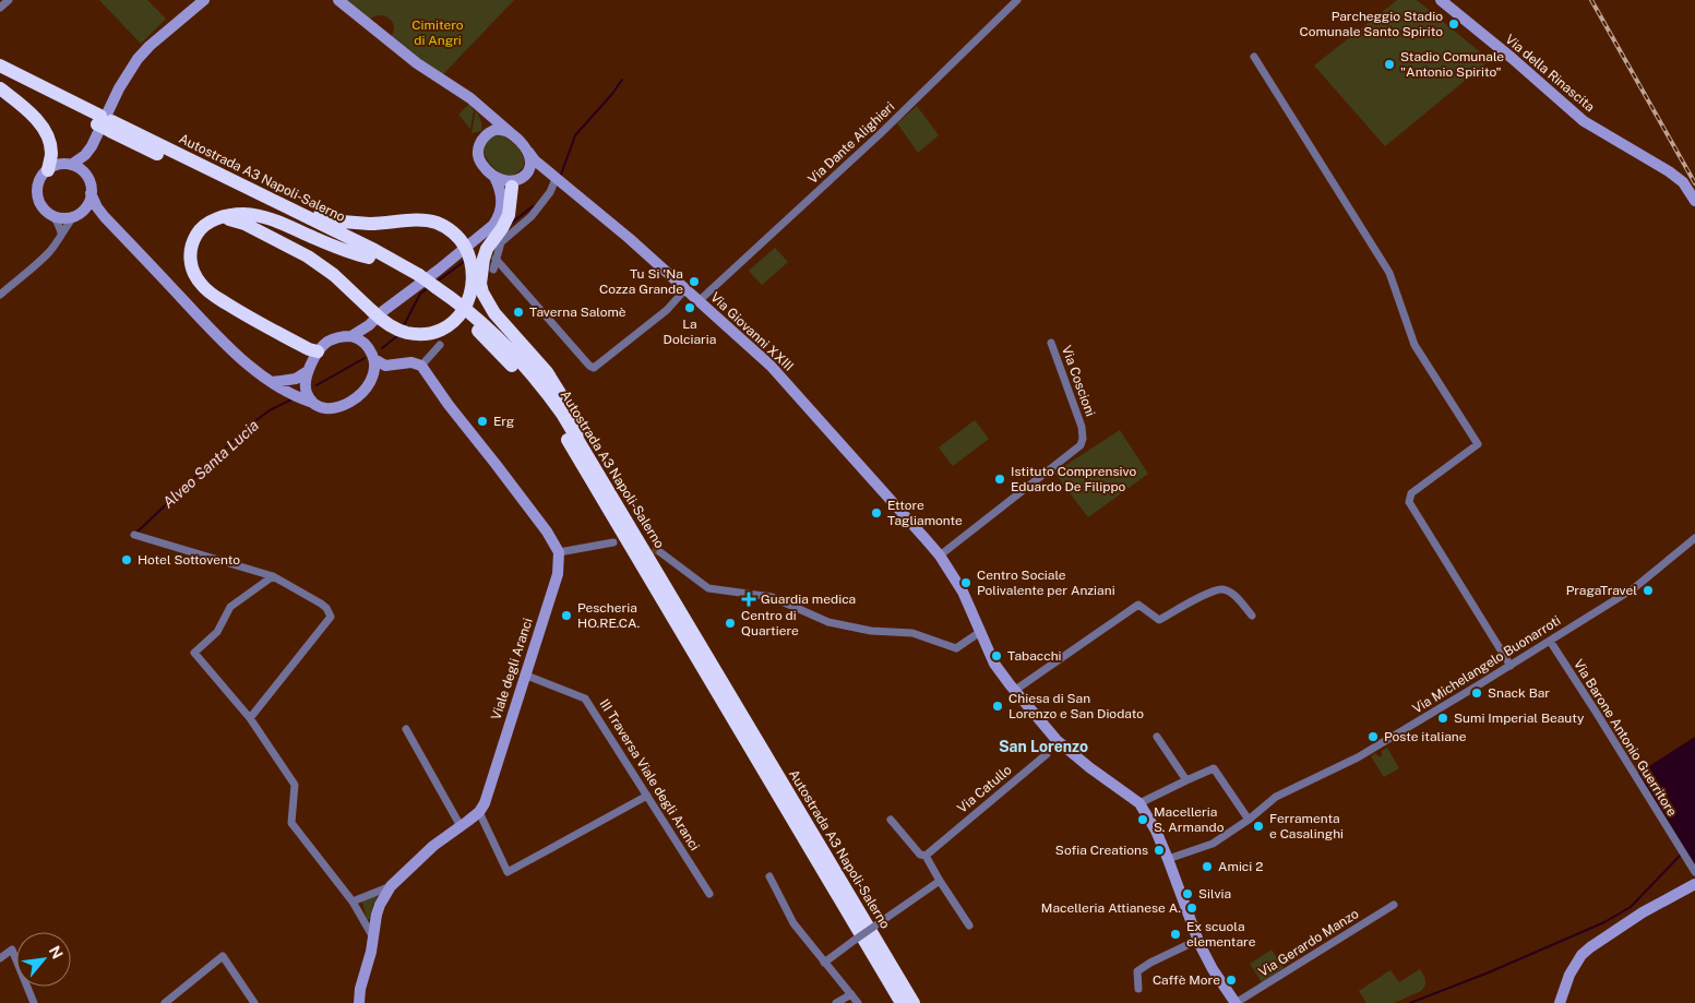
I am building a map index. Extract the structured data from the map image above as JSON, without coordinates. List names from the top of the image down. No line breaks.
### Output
{"streets":{"highway":["Autostrada A3 Napoli-Salerno"],"main road":["Via della Rinascita","Via Giovanni XXIII","Viale degli Aranci"],"street":["Via Dante Alighieri","Via Coscioni","Via Michelangelo Buonarroti","Via Barone Antonio Guerritore","III Traversa Viale degli Aranci","Via Catullo","Via Gerardo Manzo"]},"crossings":[["Via Dante Alighieri","Via Giovanni XXIII"],["Via Giovanni XXIII","Via Coscioni"],["Via Giovanni XXIII","Via Catullo"],["Via Michelangelo Buonarroti","Via Barone Antonio Guerritore"],["Viale degli Aranci","III Traversa Viale degli Aranci"]],"districts":["San Lorenzo"],"water":["Alveo Santa Lucia"],"parks":["Cimitero di Angri"],"places":{"other":["Parcheggio Stadio Comunale Santo Spirito","Stadio Comunale \"Antonio Spirito\"","Tu Si 'Na Cozza Grande","La Dolciaria","Taverna Salomè","Erg","Istituto Comprensivo Eduardo De Filippo","Ettore Tagliamonte","Hotel Sottovento","Centro Sociale Polivalente per Anziani","PragaTravel","Pescheria HO.RE.CA.","Centro di Quartiere","Tabacchi","Snack Bar","Chiesa di San Lorenzo e San Diodato","Sumi Imperial Beauty","Poste italiane","Macelleria S. Armando","Ferramenta e Casalinghi","Sofia Creations","Amici 2","Silvia","Macelleria Attianese A.","Ex scuola elementare","Caffè More"],"health":["Guardia medica"]},"north":"top right"}
